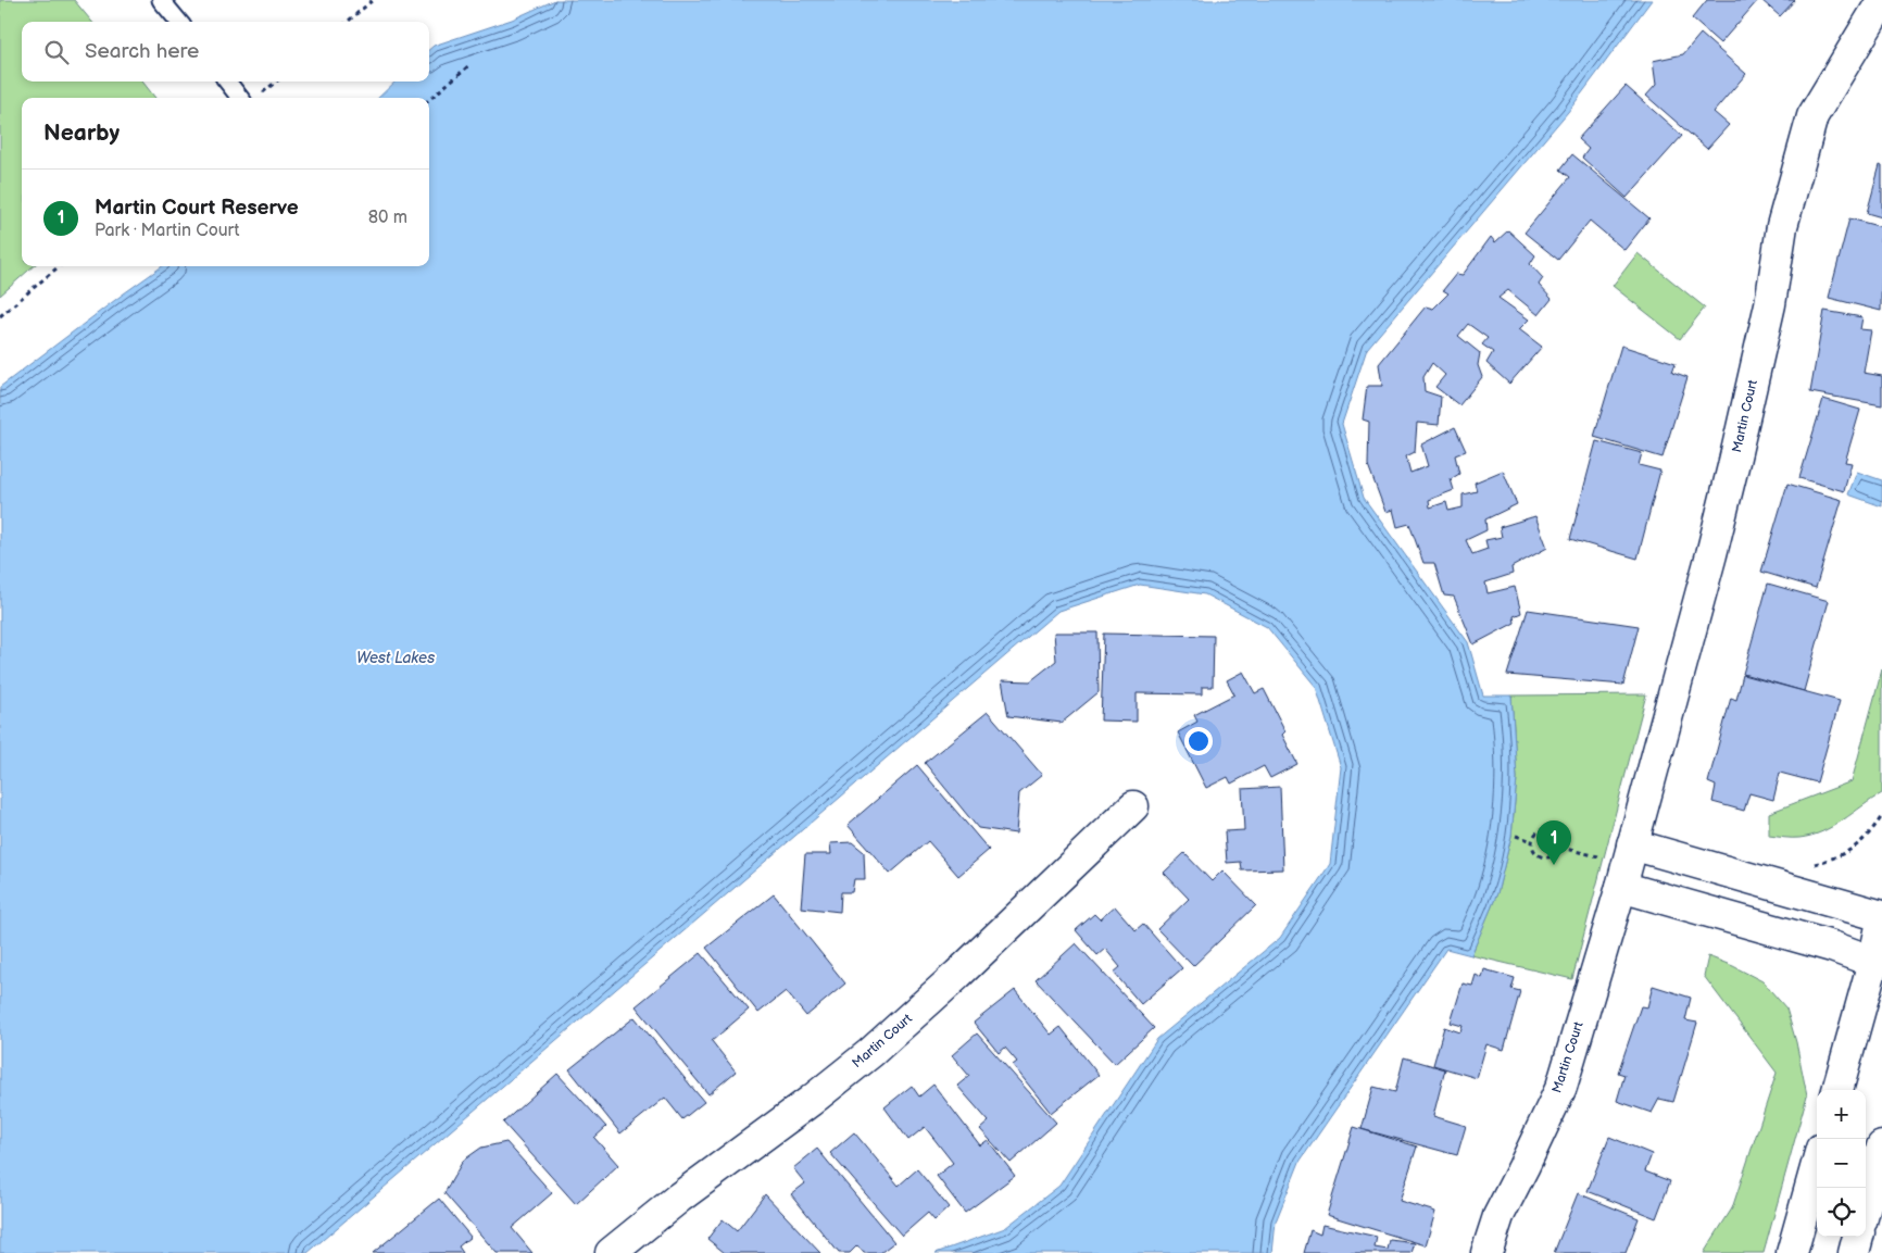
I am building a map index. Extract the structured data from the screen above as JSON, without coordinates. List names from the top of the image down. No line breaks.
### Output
{"streets":{"street":["Martin Court"]},"water":["West Lakes"],"page":{"search":"Search here","heading":"Nearby","list":[{"mark":"1","name":"Martin Court Reserve","note":"Park · Martin Court","value":"80 m"}],"pins":"1","map_buttons":["+","−"]}}
